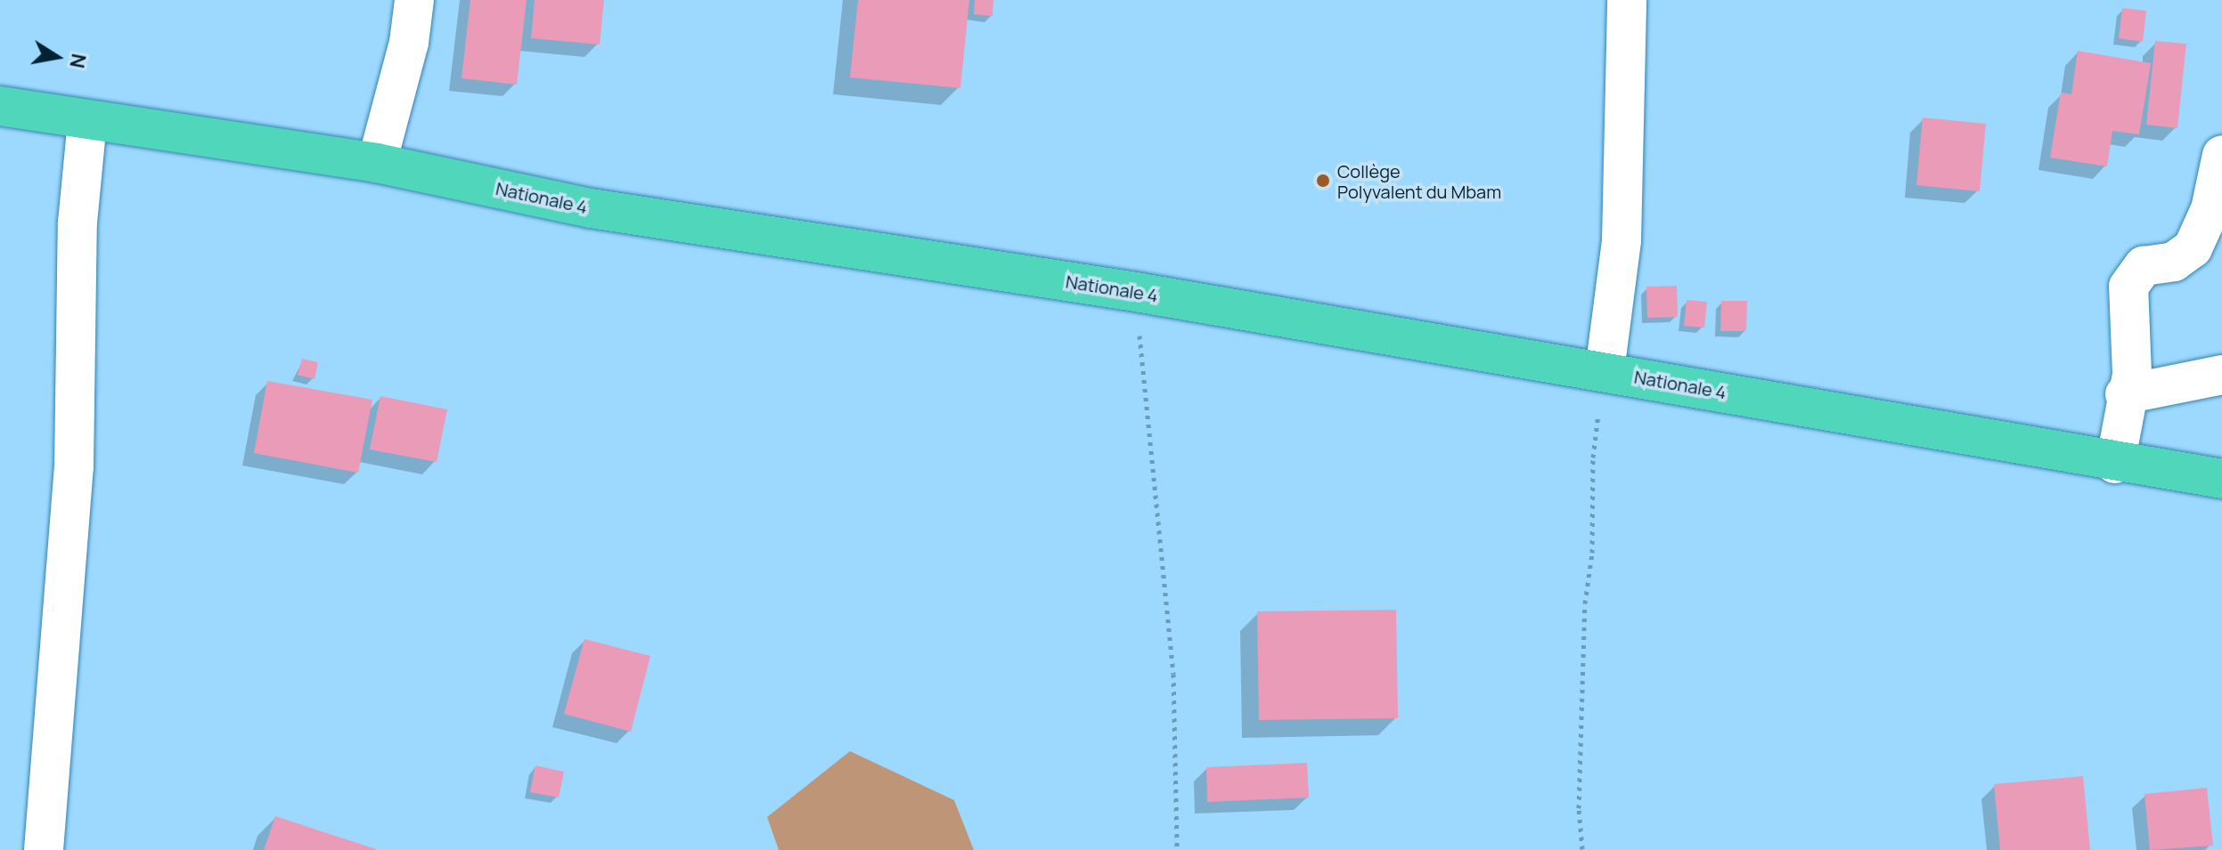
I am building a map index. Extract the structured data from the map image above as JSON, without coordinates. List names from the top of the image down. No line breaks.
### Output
{"streets":{"highway":["Nationale 4"]},"places":["Collège Polyvalent du Mbam"],"north":"right"}
